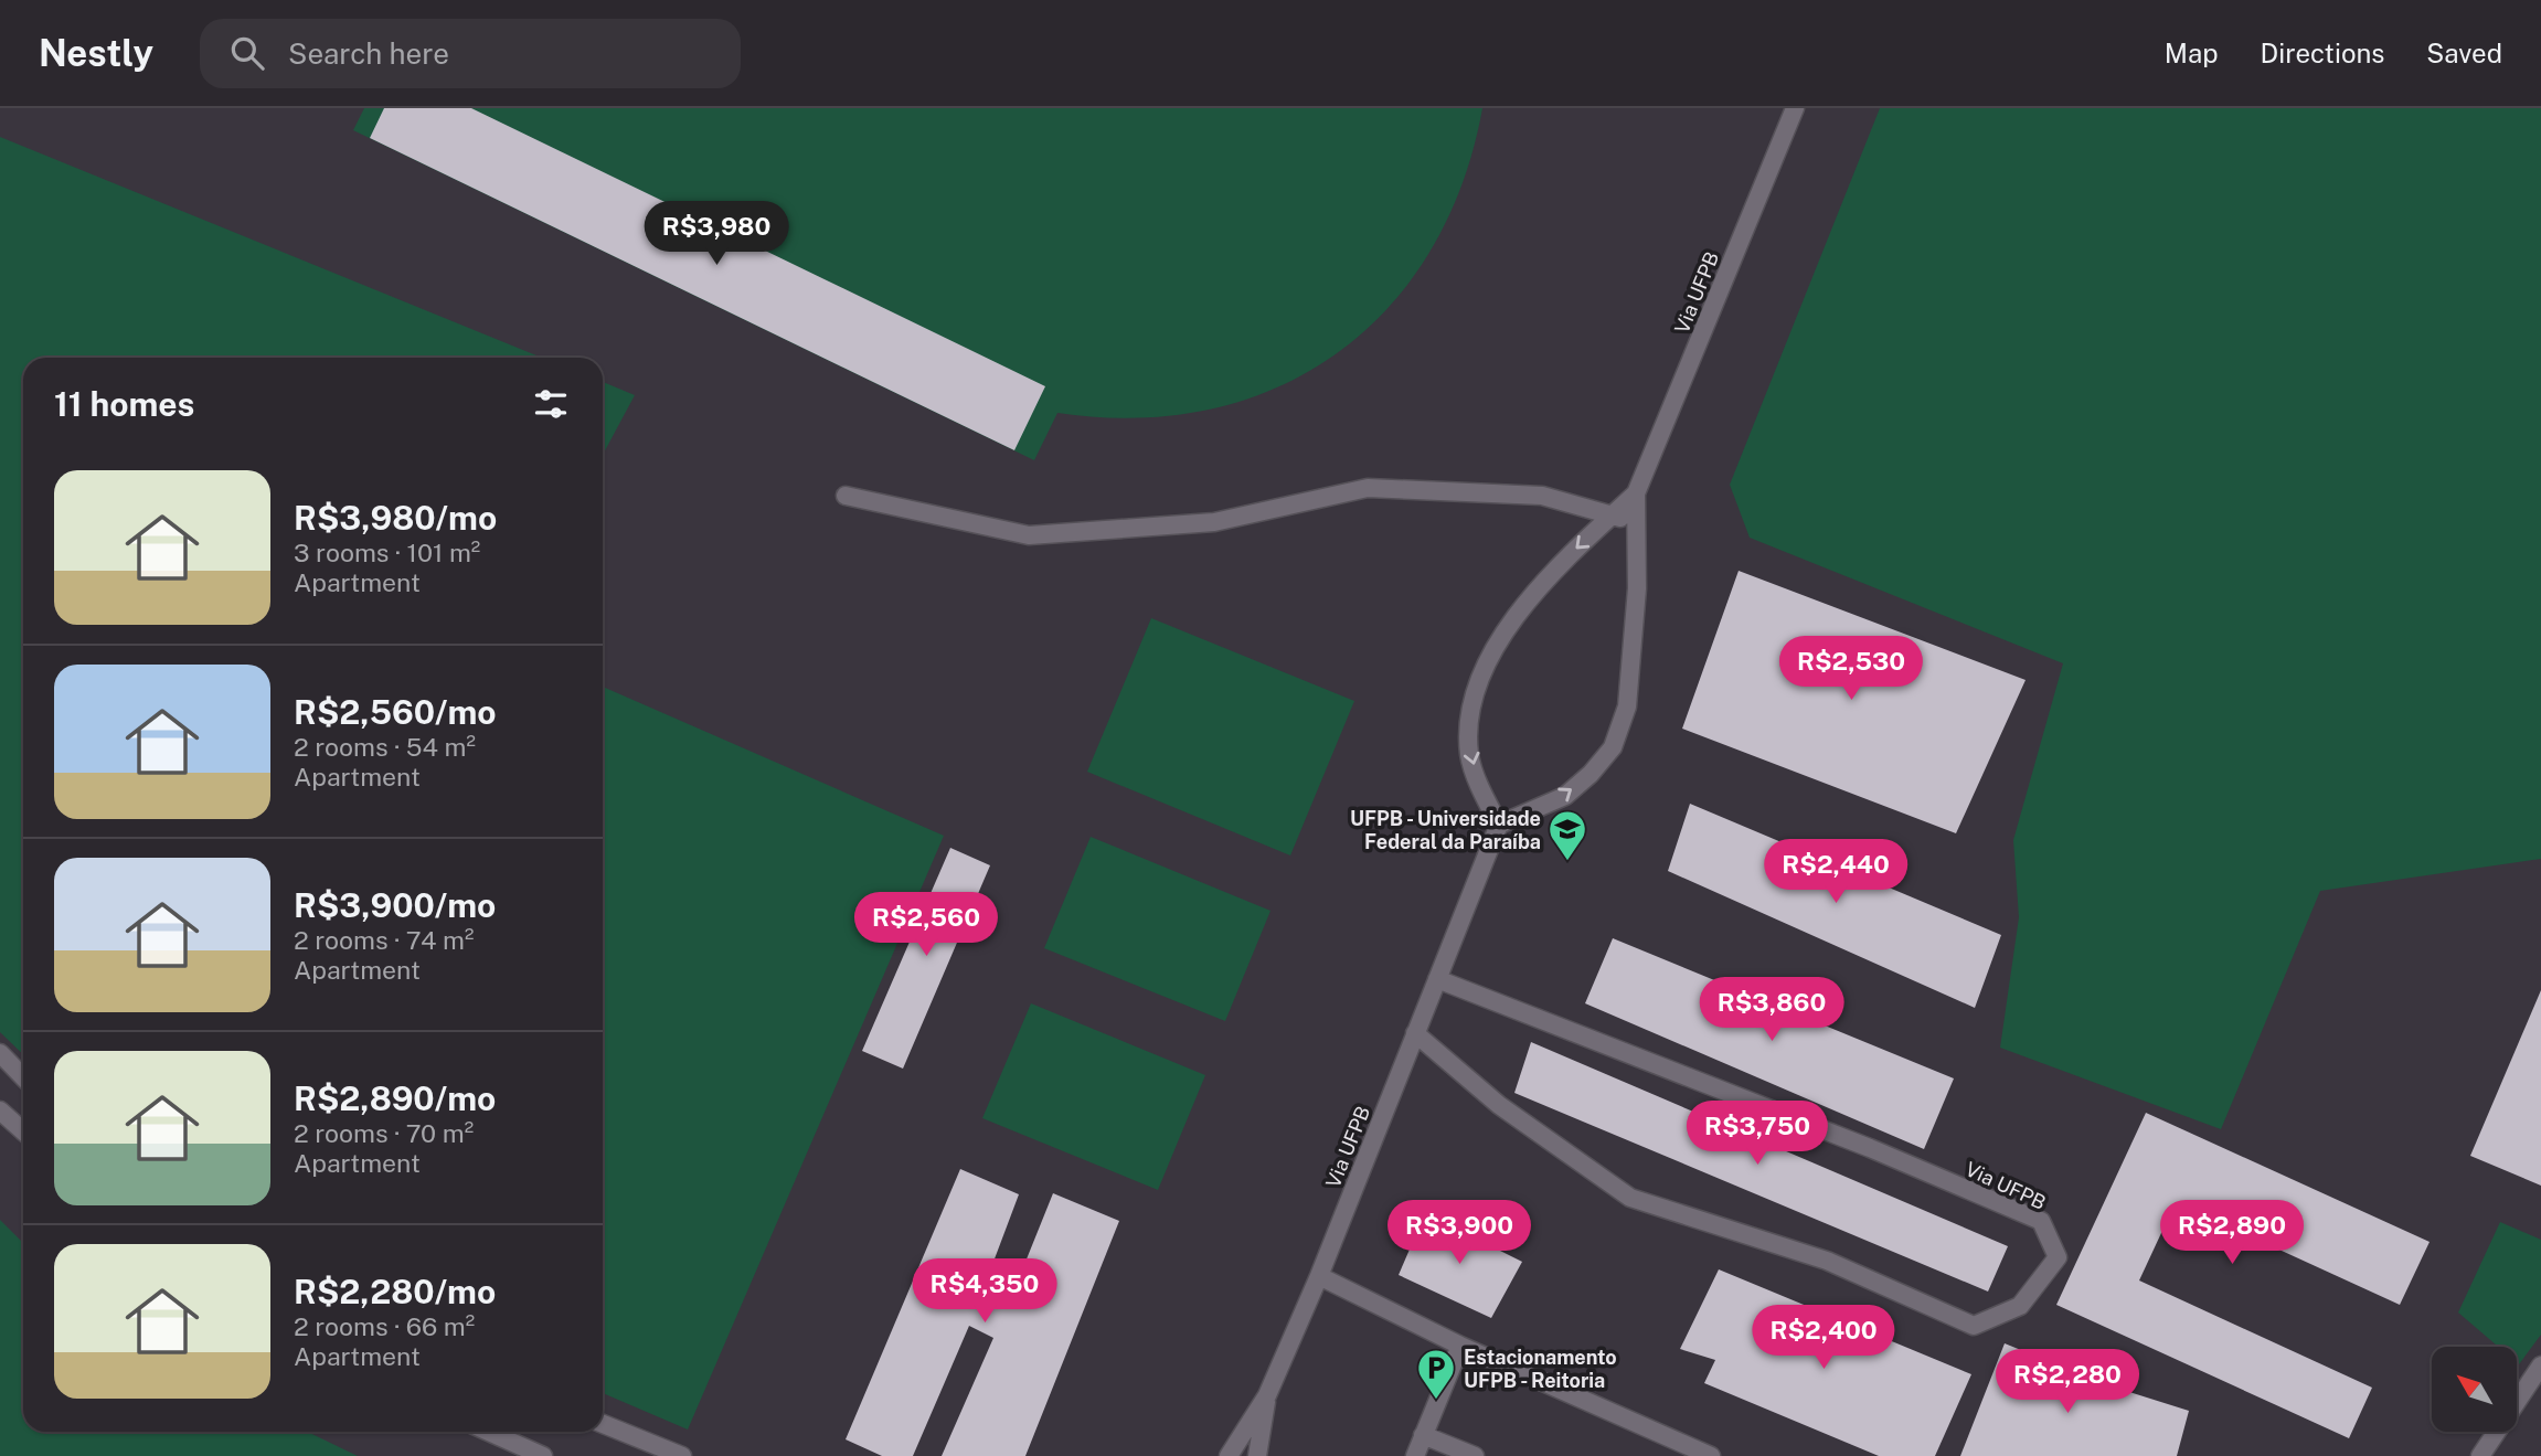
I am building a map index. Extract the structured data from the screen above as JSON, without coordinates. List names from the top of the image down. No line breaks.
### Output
{"streets":{"lane":["Via UFPB"]},"places":{"school or university":["UFPB - Universidade Federal da Paraíba"],"parking":["Estacionamento UFPB - Reitoria"]},"north":"top left","page":{"header":"Nestly","search":"Search here","nav":["Map","Directions","Saved"],"price":["R$3,980","R$2,530","R$2,440","R$2,560","R$3,860","R$3,750","R$3,900","R$2,890","R$4,350","R$2,400","R$2,280"],"heading":"11 homes","list":[{"name":"R$3,980/mo","note":"3 rooms · 101 m² · Apartment"},{"name":"R$2,560/mo","note":"2 rooms · 54 m² · Apartment"},{"name":"R$3,900/mo","note":"2 rooms · 74 m² · Apartment"},{"name":"R$2,890/mo","note":"2 rooms · 70 m² · Apartment"},{"name":"R$2,280/mo","note":"2 rooms · 66 m² · Apartment"}]}}
